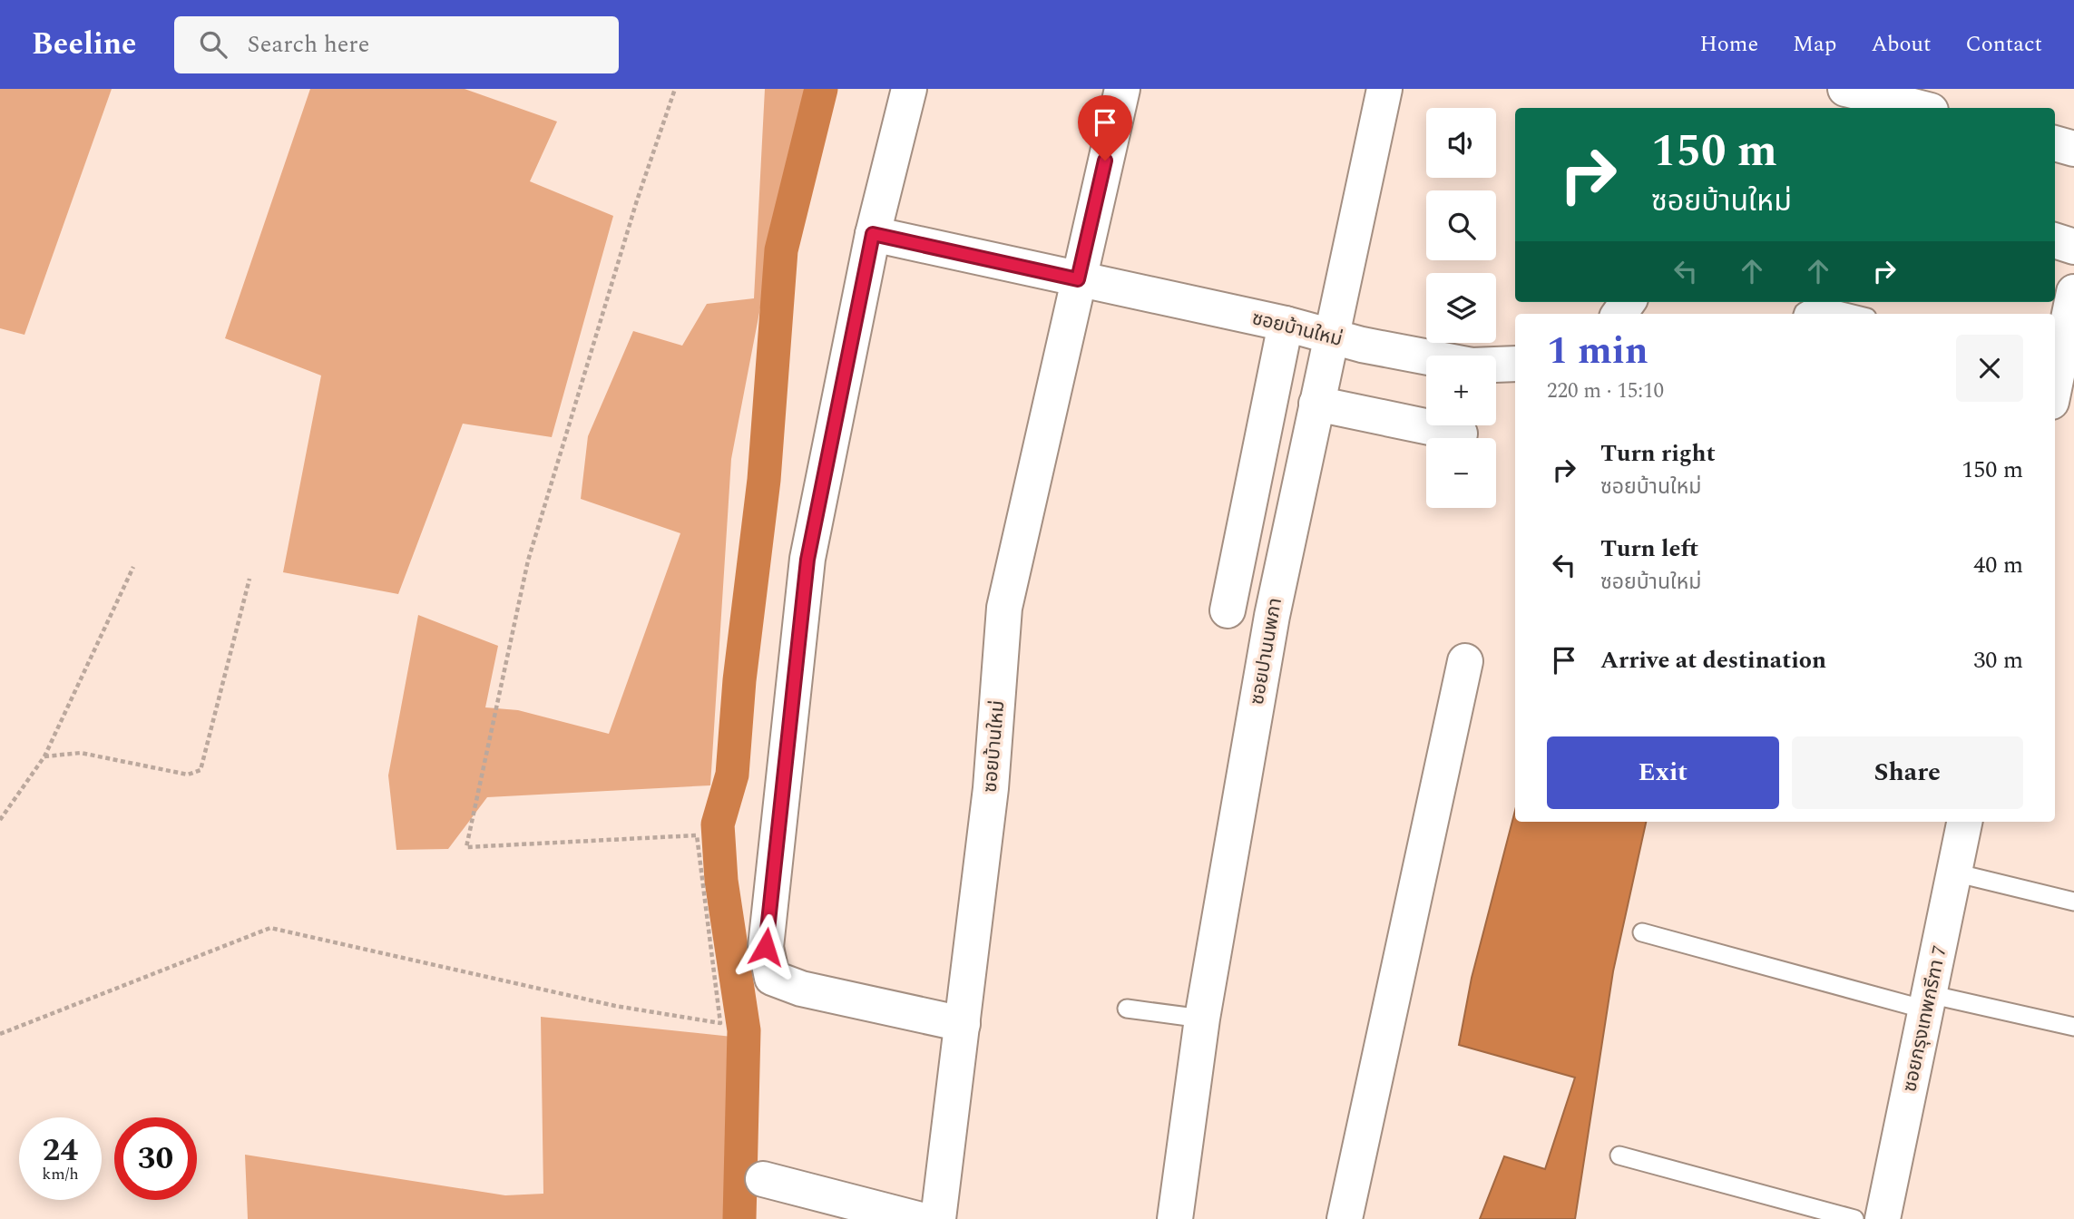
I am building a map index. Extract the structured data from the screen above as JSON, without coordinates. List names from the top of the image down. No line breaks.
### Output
{"streets":{"street":["ซอยบ้านใหม่","ซอยปานนพภา","ซอยกรุงเทพกรีฑา 7"]},"crossings":[["ซอยบ้านใหม่","ซอยปานนพภา"]],"page":{"header":"Beeline","search":"Search here","nav":["Home","Map","About","Contact"],"map_buttons":["+","−"],"turn":["150 m","ซอยบ้านใหม่"],"heading":["1 min","220 m · 15:10"],"list":[{"name":"Turn right","note":"ซอยบ้านใหม่","value":"150 m"},{"name":"Turn left","note":"ซอยบ้านใหม่","value":"40 m"},{"name":"Arrive at destination","value":"30 m"}],"buttons":["Exit","Share"],"speed":"24 km/h","limit":"30"}}
